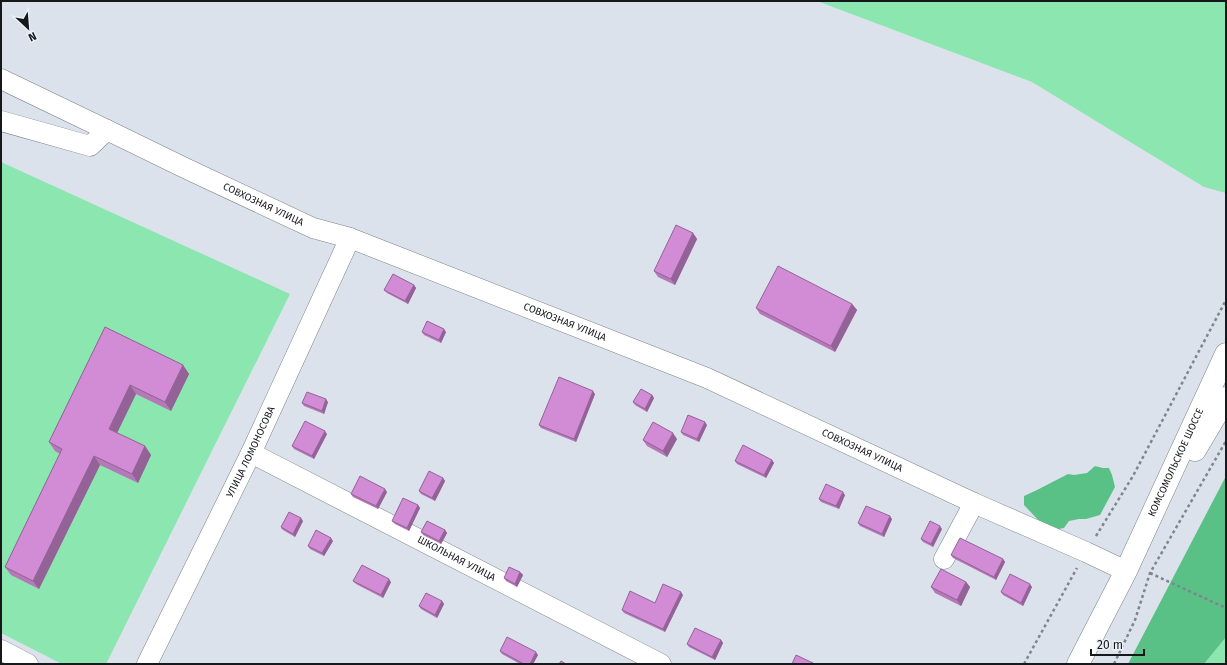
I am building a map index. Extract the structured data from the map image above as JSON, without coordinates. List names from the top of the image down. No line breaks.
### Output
{"streets":{"main road":["КОМСОМОЛЬСКОЕ ШОССЕ"],"street":["СОВХОЗНАЯ УЛИЦА","УЛИЦА ЛОМОНОСОВА","ШКОЛЬНАЯ УЛИЦА"]},"crossings":[["СОВХОЗНАЯ УЛИЦА","УЛИЦА ЛОМОНОСОВА"],["СОВХОЗНАЯ УЛИЦА","КОМСОМОЛЬСКОЕ ШОССЕ"],["УЛИЦА ЛОМОНОСОВА","ШКОЛЬНАЯ УЛИЦА"]],"scale_bar":"20 m","north":"bottom right"}
